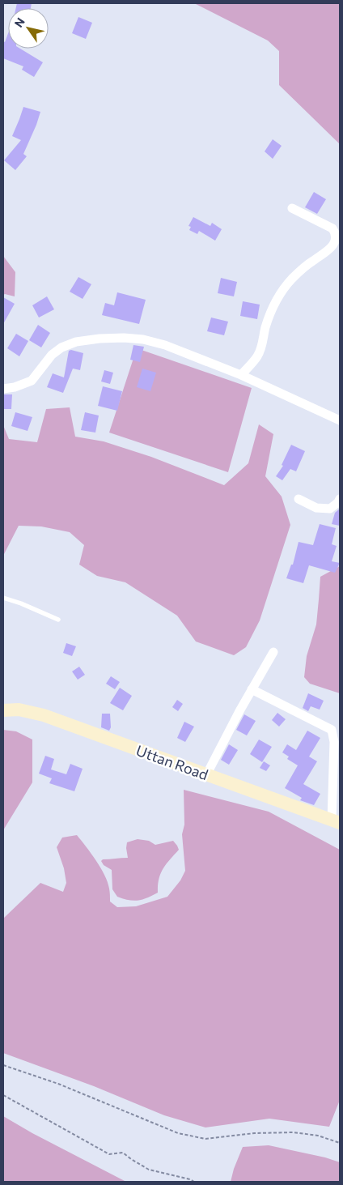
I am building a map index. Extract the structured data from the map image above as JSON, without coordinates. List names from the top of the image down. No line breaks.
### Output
{"streets":{"main road":["Uttan Road"]},"north":"top left"}
